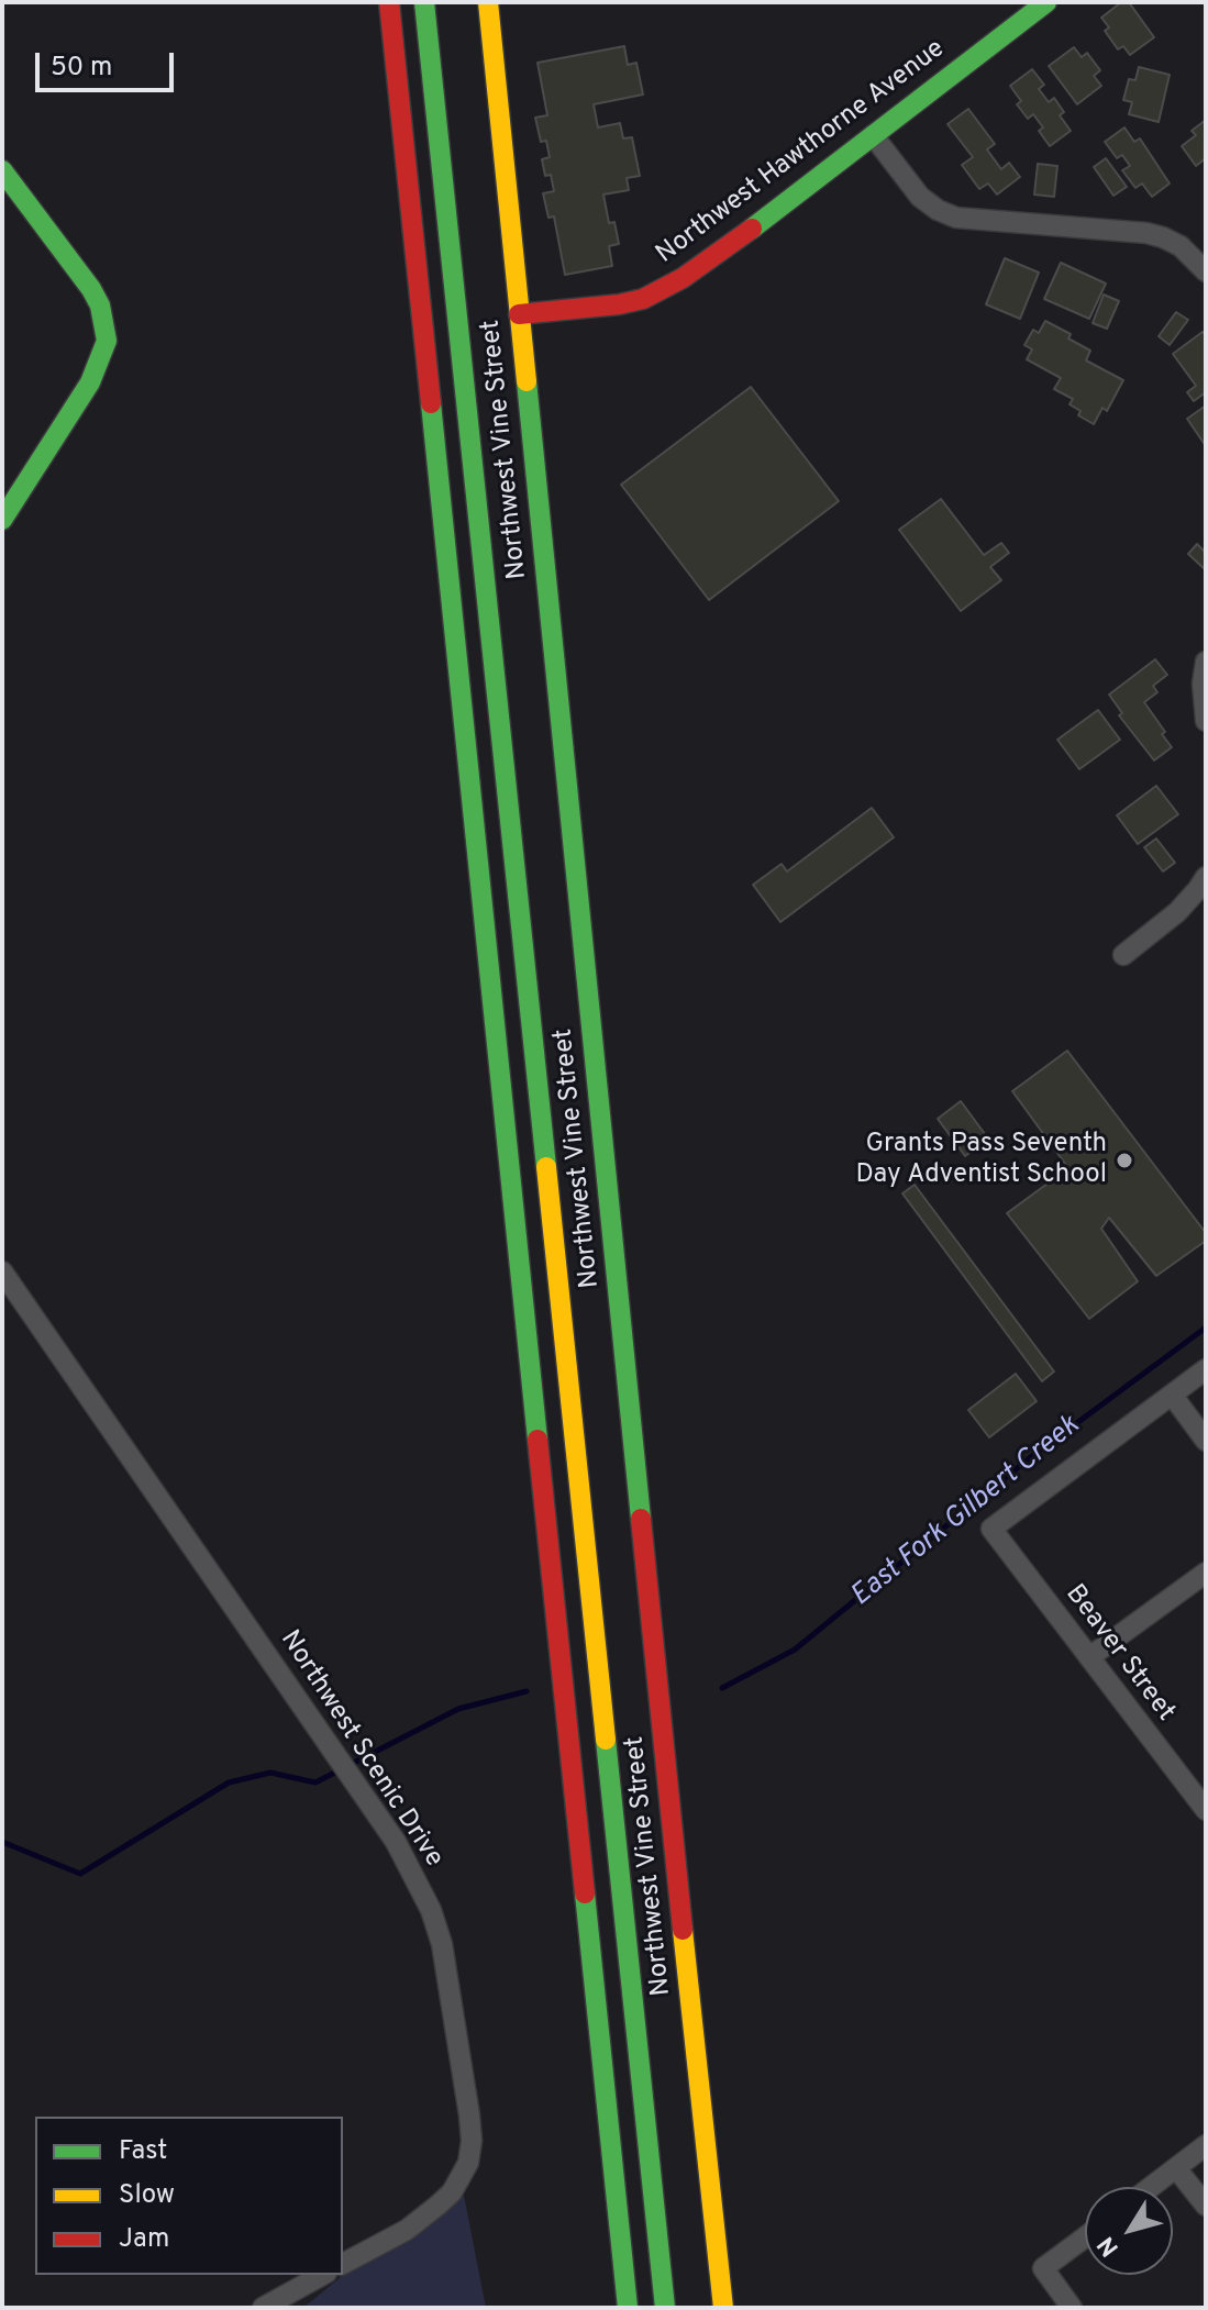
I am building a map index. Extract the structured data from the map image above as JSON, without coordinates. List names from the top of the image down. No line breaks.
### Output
{"streets":{"main road":["Northwest Hawthorne Avenue","Northwest Vine Street"],"street":["Beaver Street","Northwest Scenic Drive"]},"crossings":[["Northwest Hawthorne Avenue","Northwest Vine Street"]],"water":["East Fork Gilbert Creek"],"places":["Grants Pass Seventh Day Adventist School"],"legend":["Fast","Slow","Jam"],"scale_bar":"50 m","north":"bottom left"}
